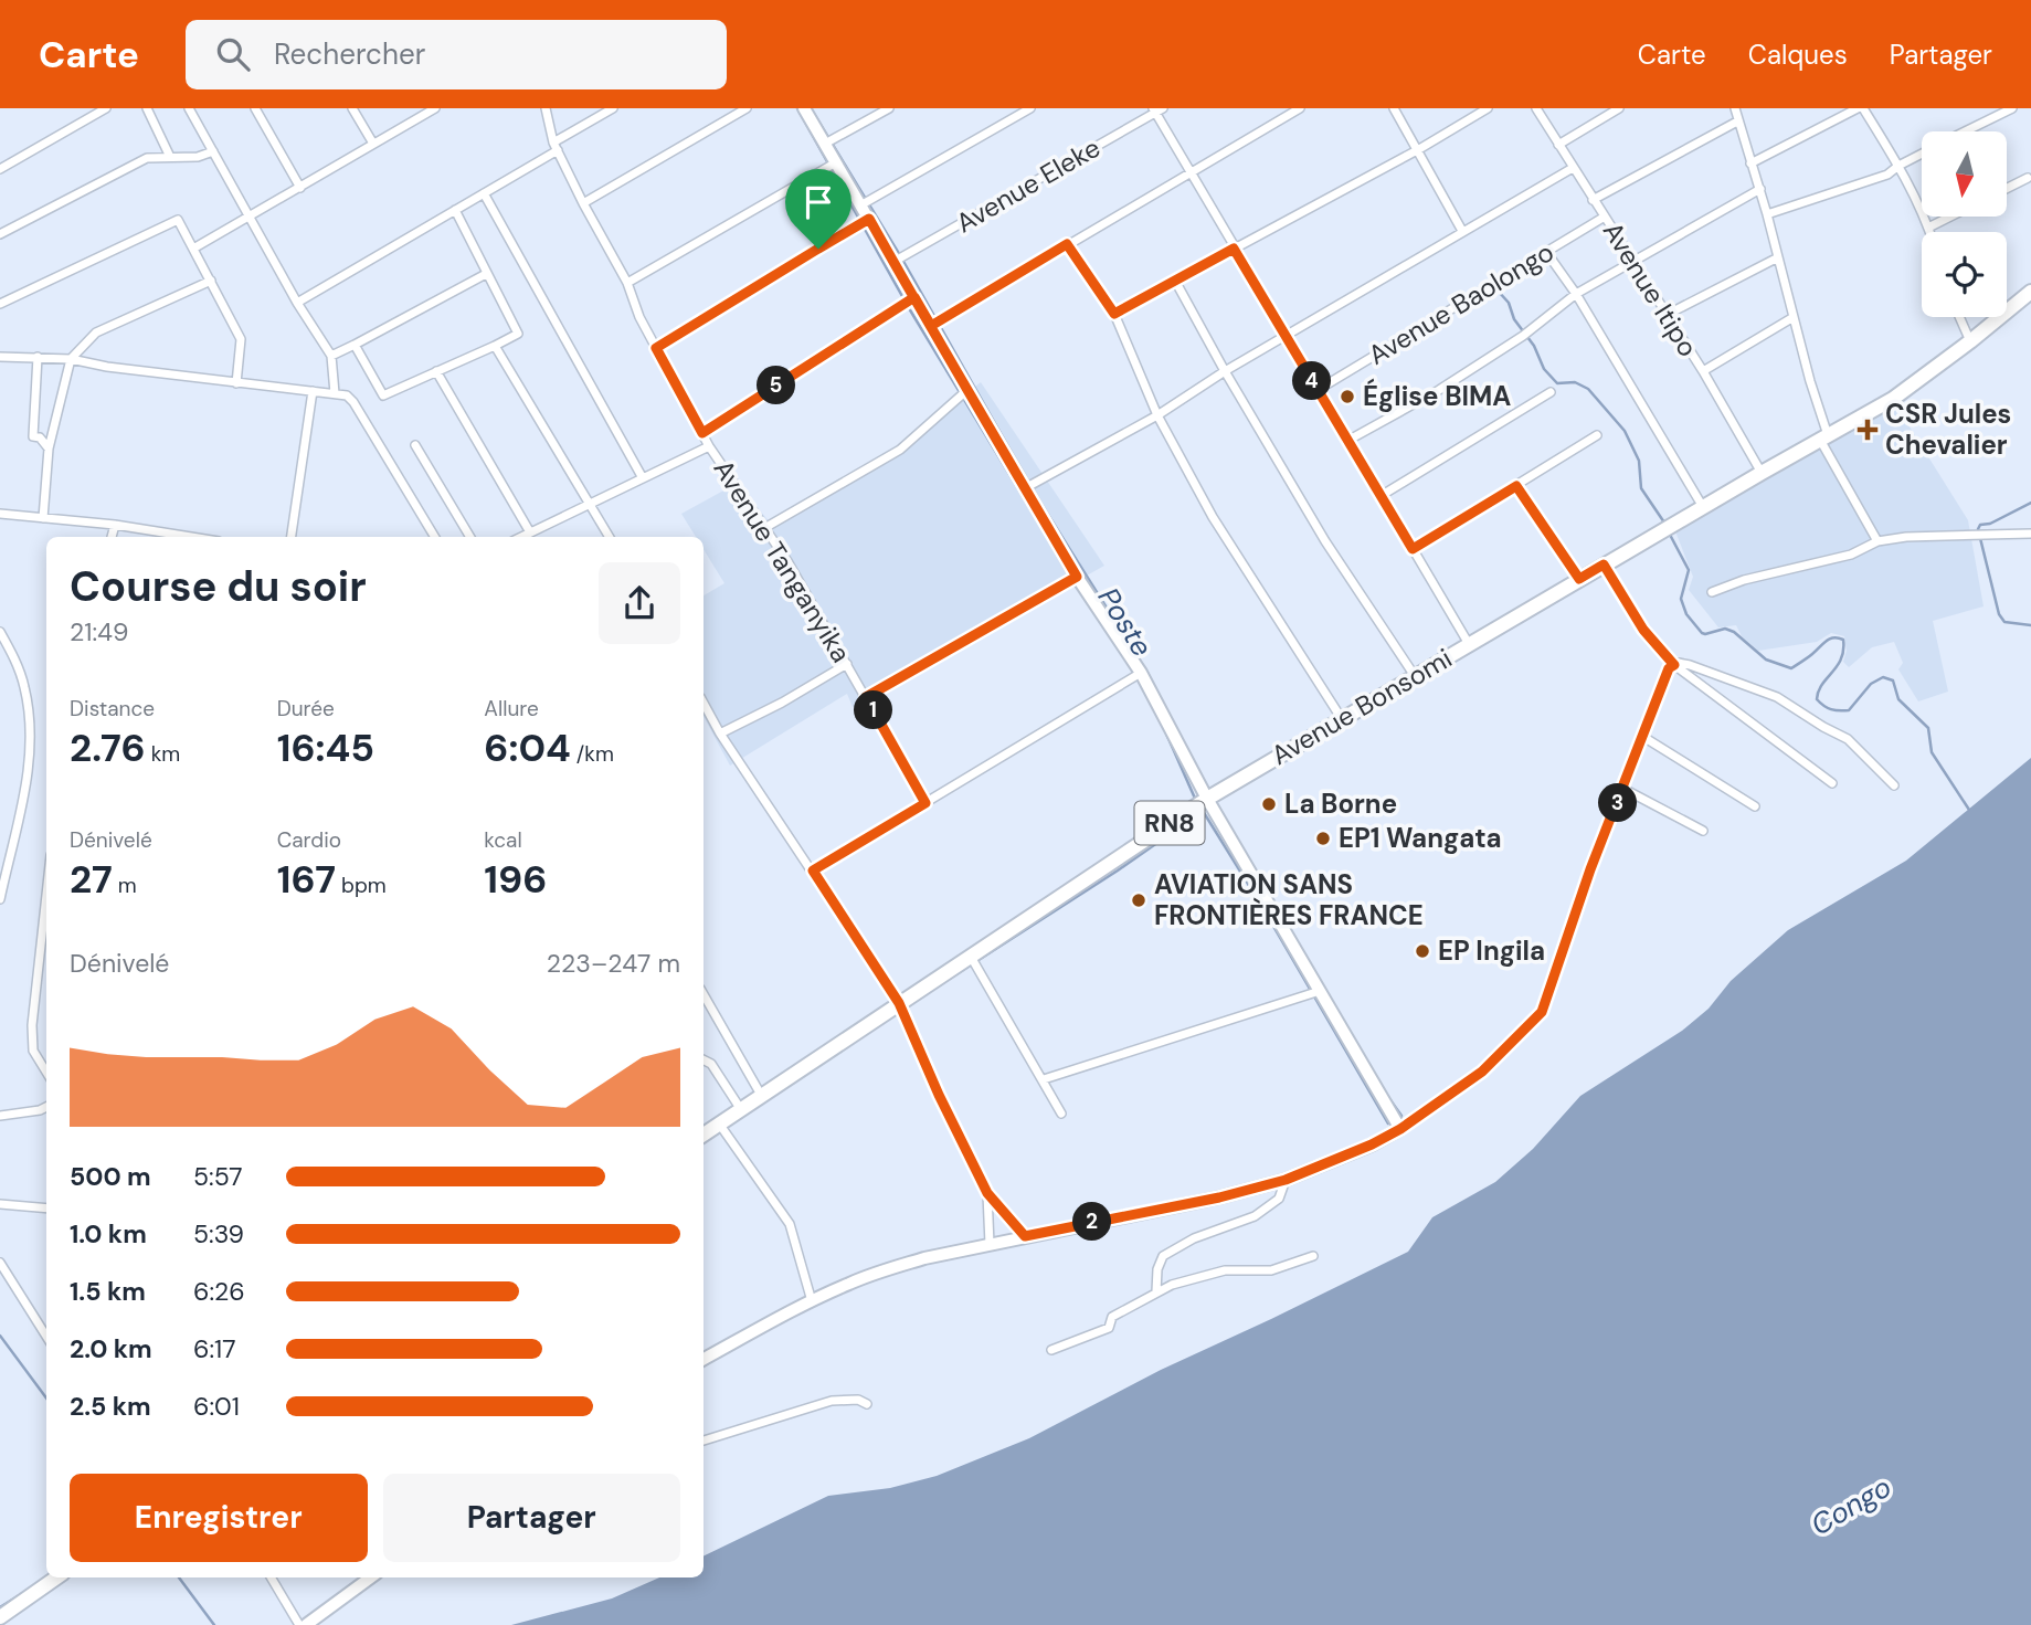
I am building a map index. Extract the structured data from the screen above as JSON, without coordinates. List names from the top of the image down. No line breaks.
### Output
{"streets":{"main road":["Avenue Bonsomi","RN8"],"street":["Avenue Eleke","Avenue Itipo","Avenue Baolongo","Avenue Tanganyika"]},"crossings":[["Avenue Itipo","Avenue Baolongo"],["Avenue Itipo","Avenue Bonsomi"]],"water":["Poste","Congo"],"places":{"other":["Église BIMA","La Borne","EP1 Wangata","AVIATION SANS FRONTIÈRES FRANCE","EP Ingila"],"health":["CSR Jules Chevalier"]},"north":"bottom","page":{"header":"Carte","search":"Rechercher","nav":["Carte","Calques","Partager"],"pins":["4","5","1","3","2"],"heading":["Course du soir","21:49"],"stats":[["Distance","2.76 km"],["Durée","16:45"],["Allure","6:04 /km"],["Dénivelé","27 m"],["Cardio","167 bpm"],["kcal","196"]],"chart":["Dénivelé","223–247 m"],"list":[{"name":"500 m","note":"5:57"},{"name":"1.0 km","note":"5:39"},{"name":"1.5 km","note":"6:26"},{"name":"2.0 km","note":"6:17"},{"name":"2.5 km","note":"6:01"}],"buttons":["Enregistrer","Partager"]}}
